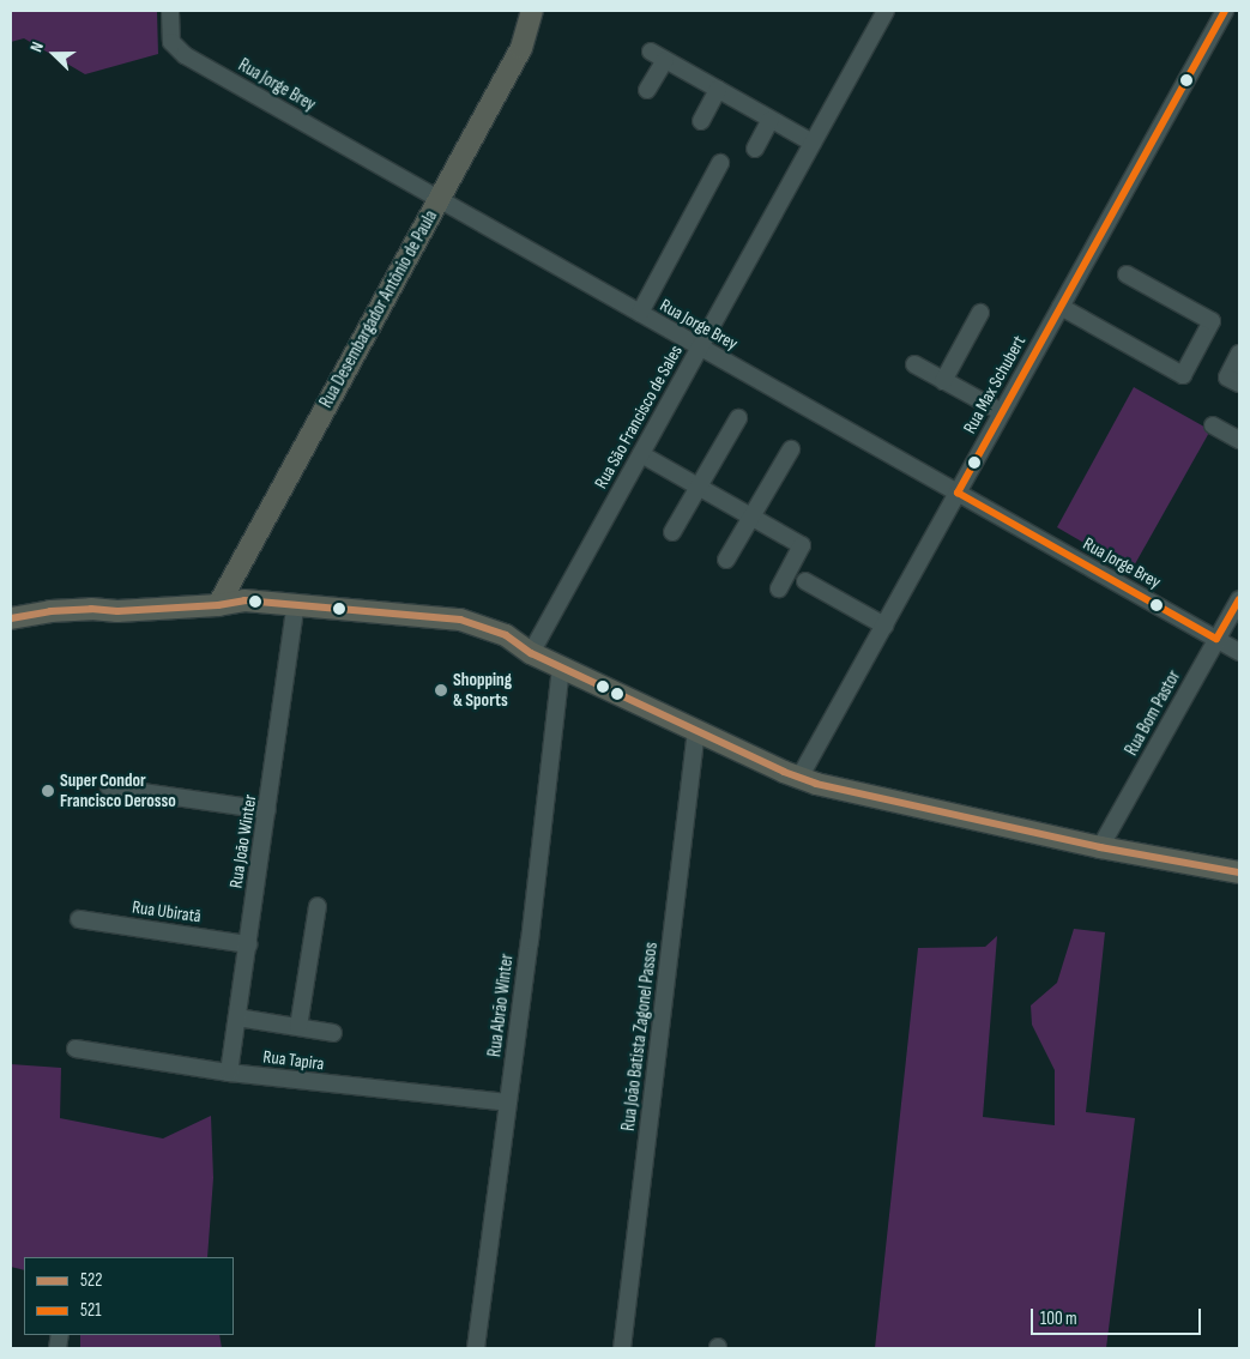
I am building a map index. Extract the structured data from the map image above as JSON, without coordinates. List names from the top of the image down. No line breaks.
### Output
{"streets":{"main road":["Rua Desembargador Antônio de Paula"],"street":["Rua Jorge Brey","Rua Max Schubert","Rua São Francisco de Sales","Rua Bom Pastor","Rua João Winter","Rua Ubiratã","Rua Abrão Winter","Rua João Batista Zagonel Passos","Rua Tapira"]},"crossings":[["Rua Jorge Brey","Rua Desembargador Antônio de Paula"],["Rua Jorge Brey","Rua Max Schubert"],["Rua Jorge Brey","Rua São Francisco de Sales"],["Rua Jorge Brey","Rua Bom Pastor"],["Rua João Winter","Rua Ubiratã"],["Rua João Winter","Rua Tapira"],["Rua Abrão Winter","Rua Tapira"]],"places":["Shopping & Sports","Super Condor Francisco Derosso"],"lines":["transit line 521","transit line 522"],"legend":["522","521"],"scale_bar":"100 m","north":"left"}
